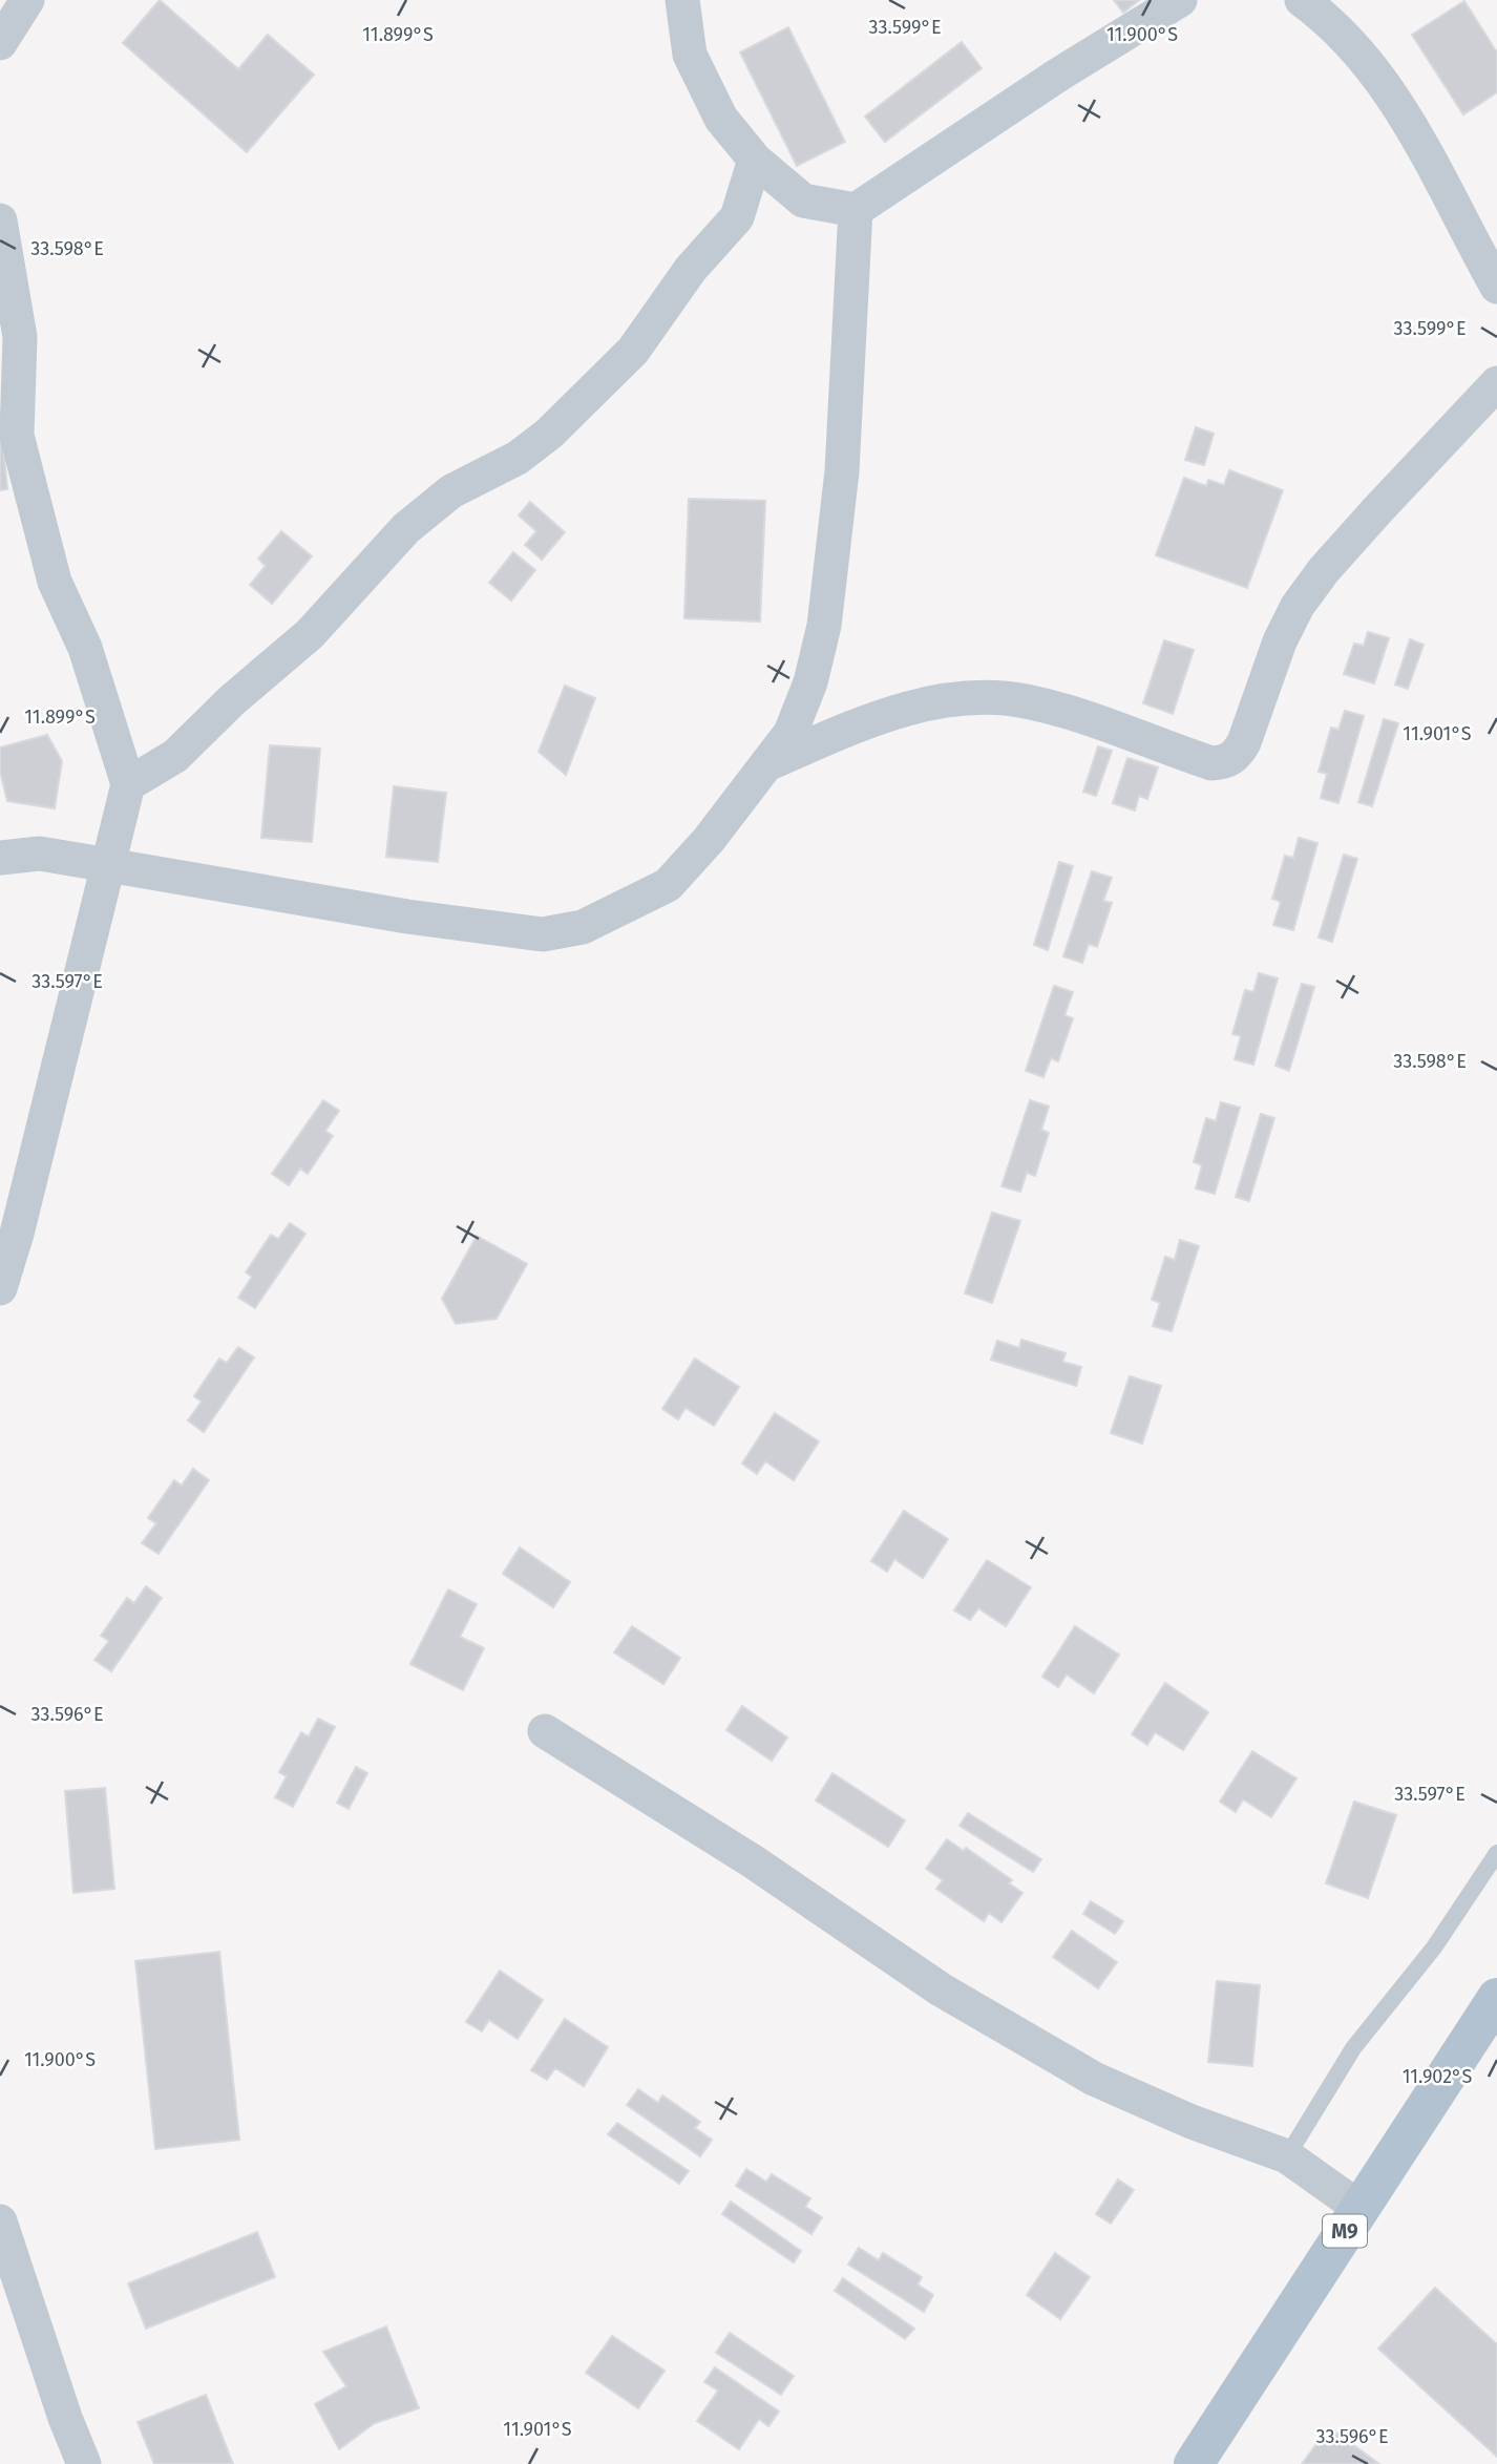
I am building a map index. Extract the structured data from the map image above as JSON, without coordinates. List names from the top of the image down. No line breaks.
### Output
{"streets":{"main road":["M9"]},"coordinates":["33.599°E","11.899°S","11.900°S","33.598°E","11.901°S","33.597°E","33.596°E","11.902°S"]}
